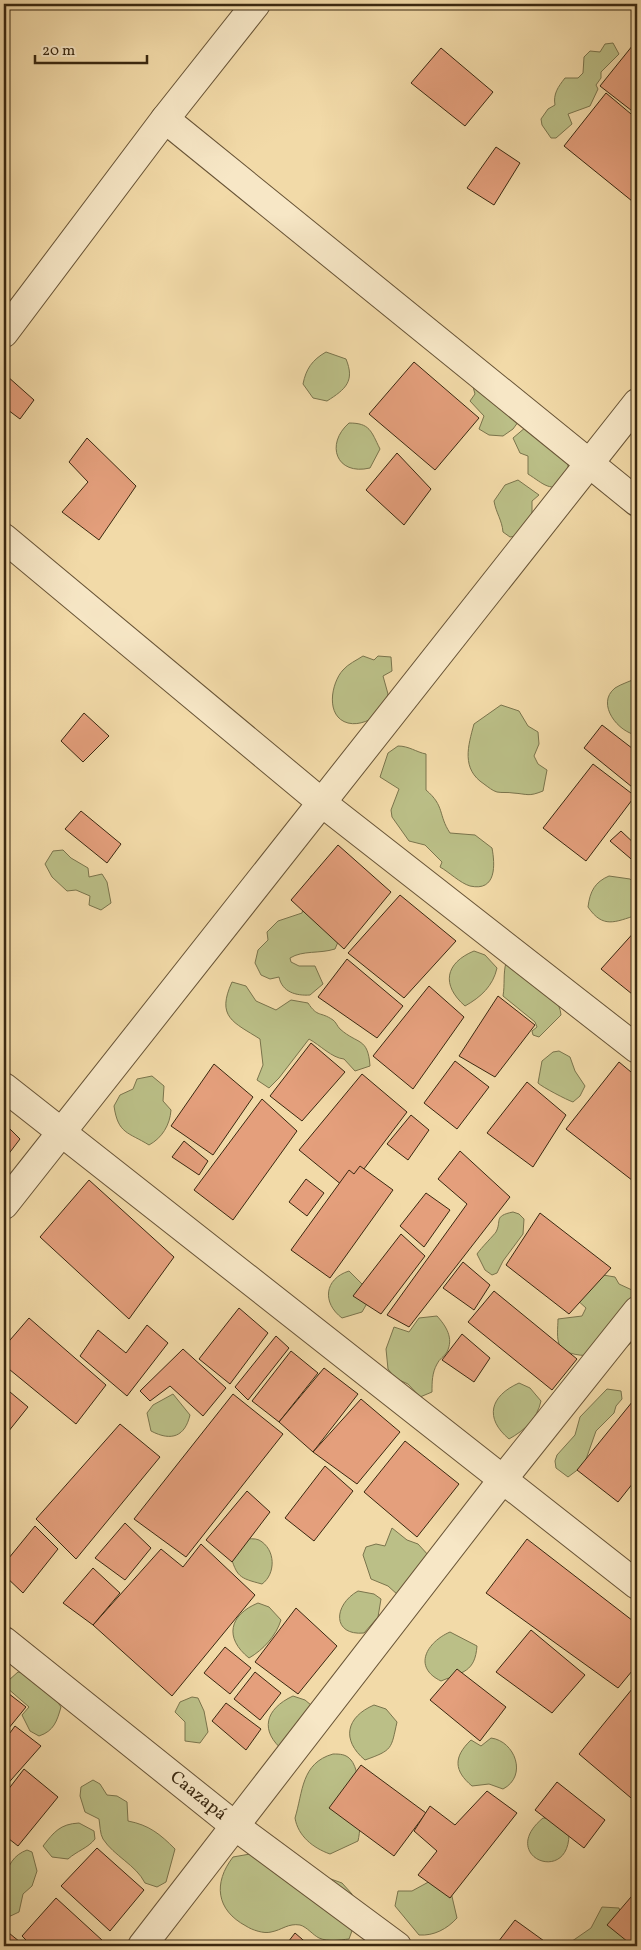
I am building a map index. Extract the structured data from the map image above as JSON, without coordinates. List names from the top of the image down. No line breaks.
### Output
{"streets":{"street":["Caazapá"]},"scale_bar":"20 m"}
